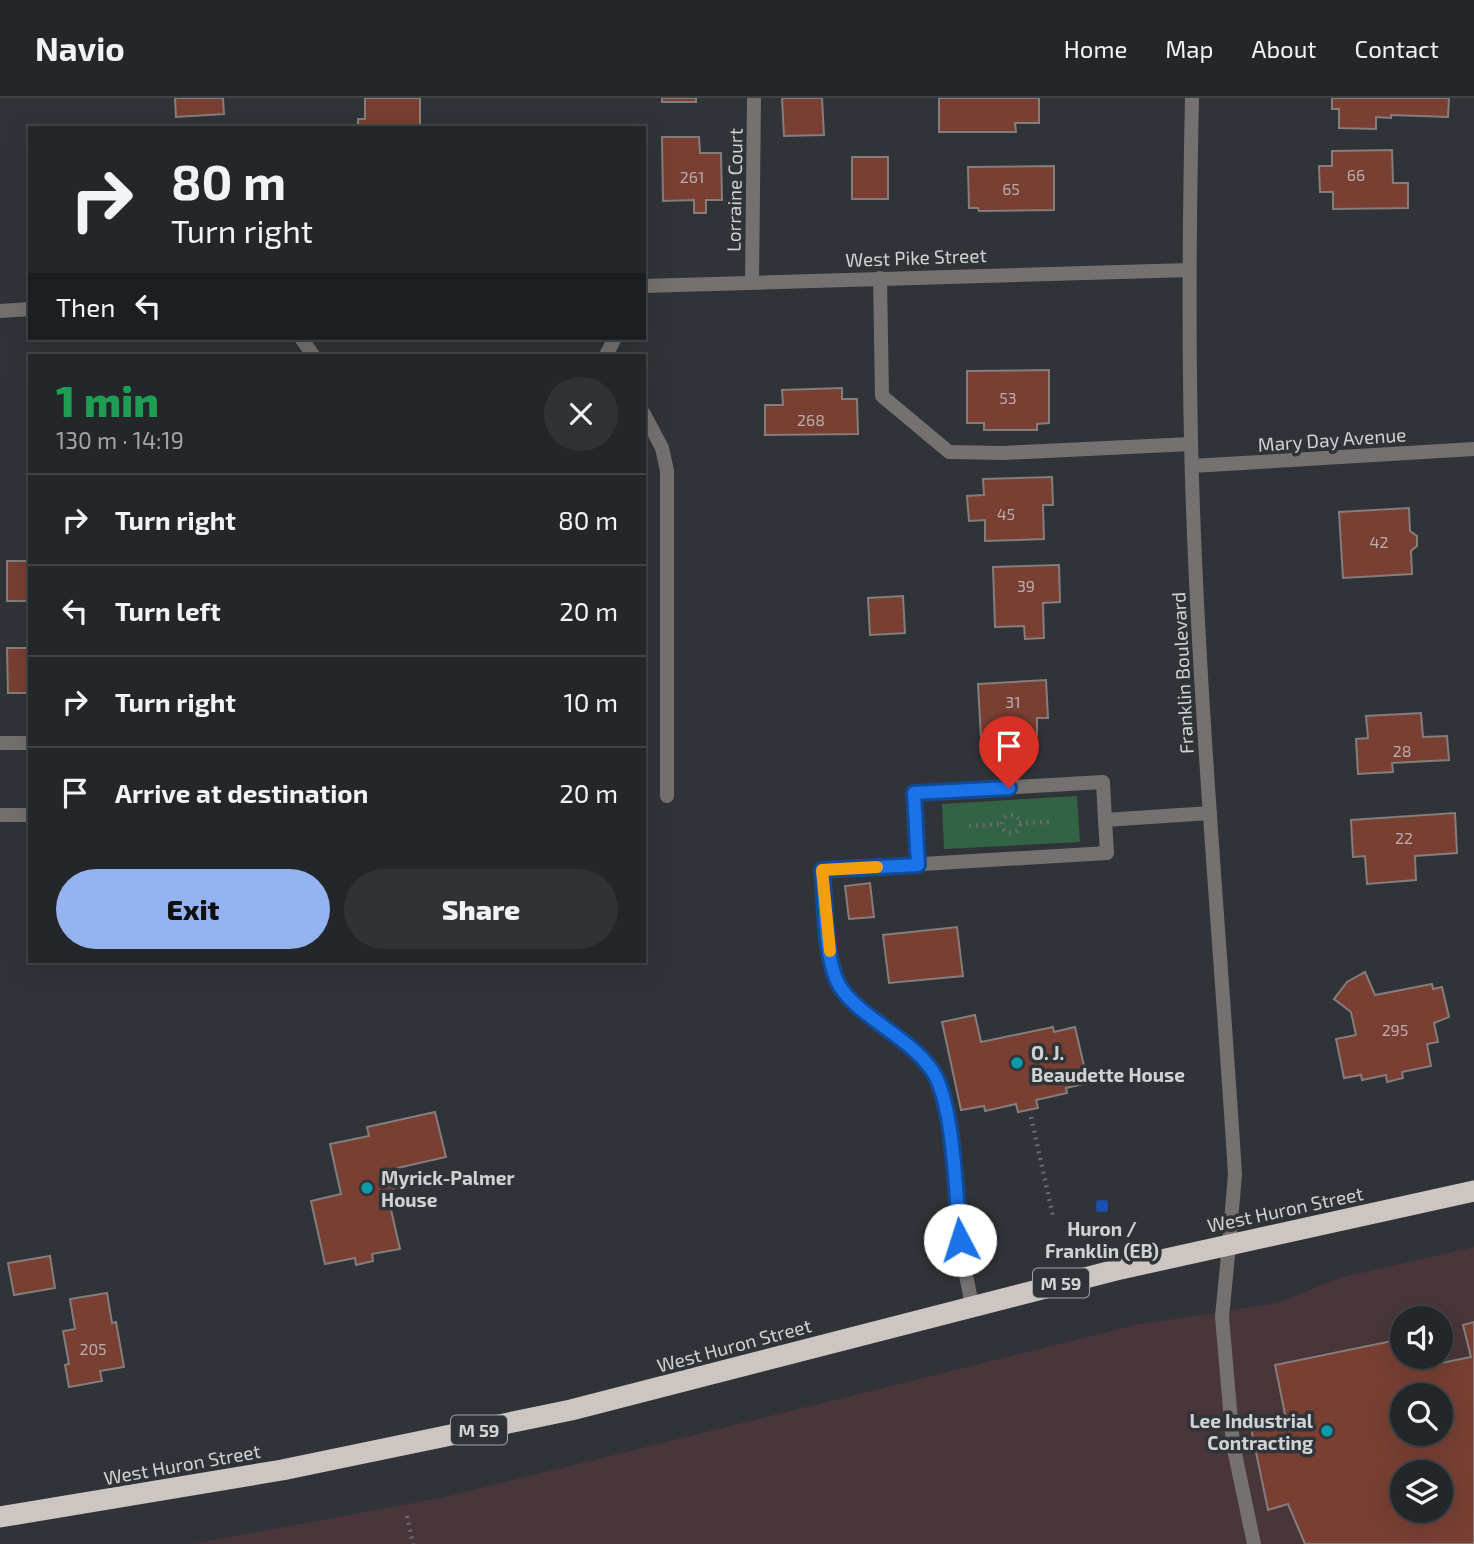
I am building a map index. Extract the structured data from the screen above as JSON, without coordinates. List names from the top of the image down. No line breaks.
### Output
{"streets":{"highway":["West Huron Street","M 59"],"street":["Lorraine Court","West Pike Street","Mary Day Avenue","Franklin Boulevard"]},"crossings":[["Lorraine Court","West Pike Street"],["West Pike Street","Franklin Boulevard"],["Mary Day Avenue","Franklin Boulevard"],["Franklin Boulevard","West Huron Street"]],"places":{"other":["O. J. Beaudette House","Myrick-Palmer House","Lee Industrial Contracting"],"transit":["Huron / Franklin (EB)"]},"house_numbers":["66","261","65","53","268","45","42","39","31","28","22","295","205"],"page":{"header":"Navio","nav":["Home","Map","About","Contact"],"turn":["80 m","Turn right"],"then":"Then","heading":["1 min","130 m · 14:19"],"list":[{"name":"Turn right","value":"80 m"},{"name":"Turn left","value":"20 m"},{"name":"Turn right","value":"10 m"},{"name":"Arrive at destination","value":"20 m"}],"buttons":["Exit","Share"]}}
